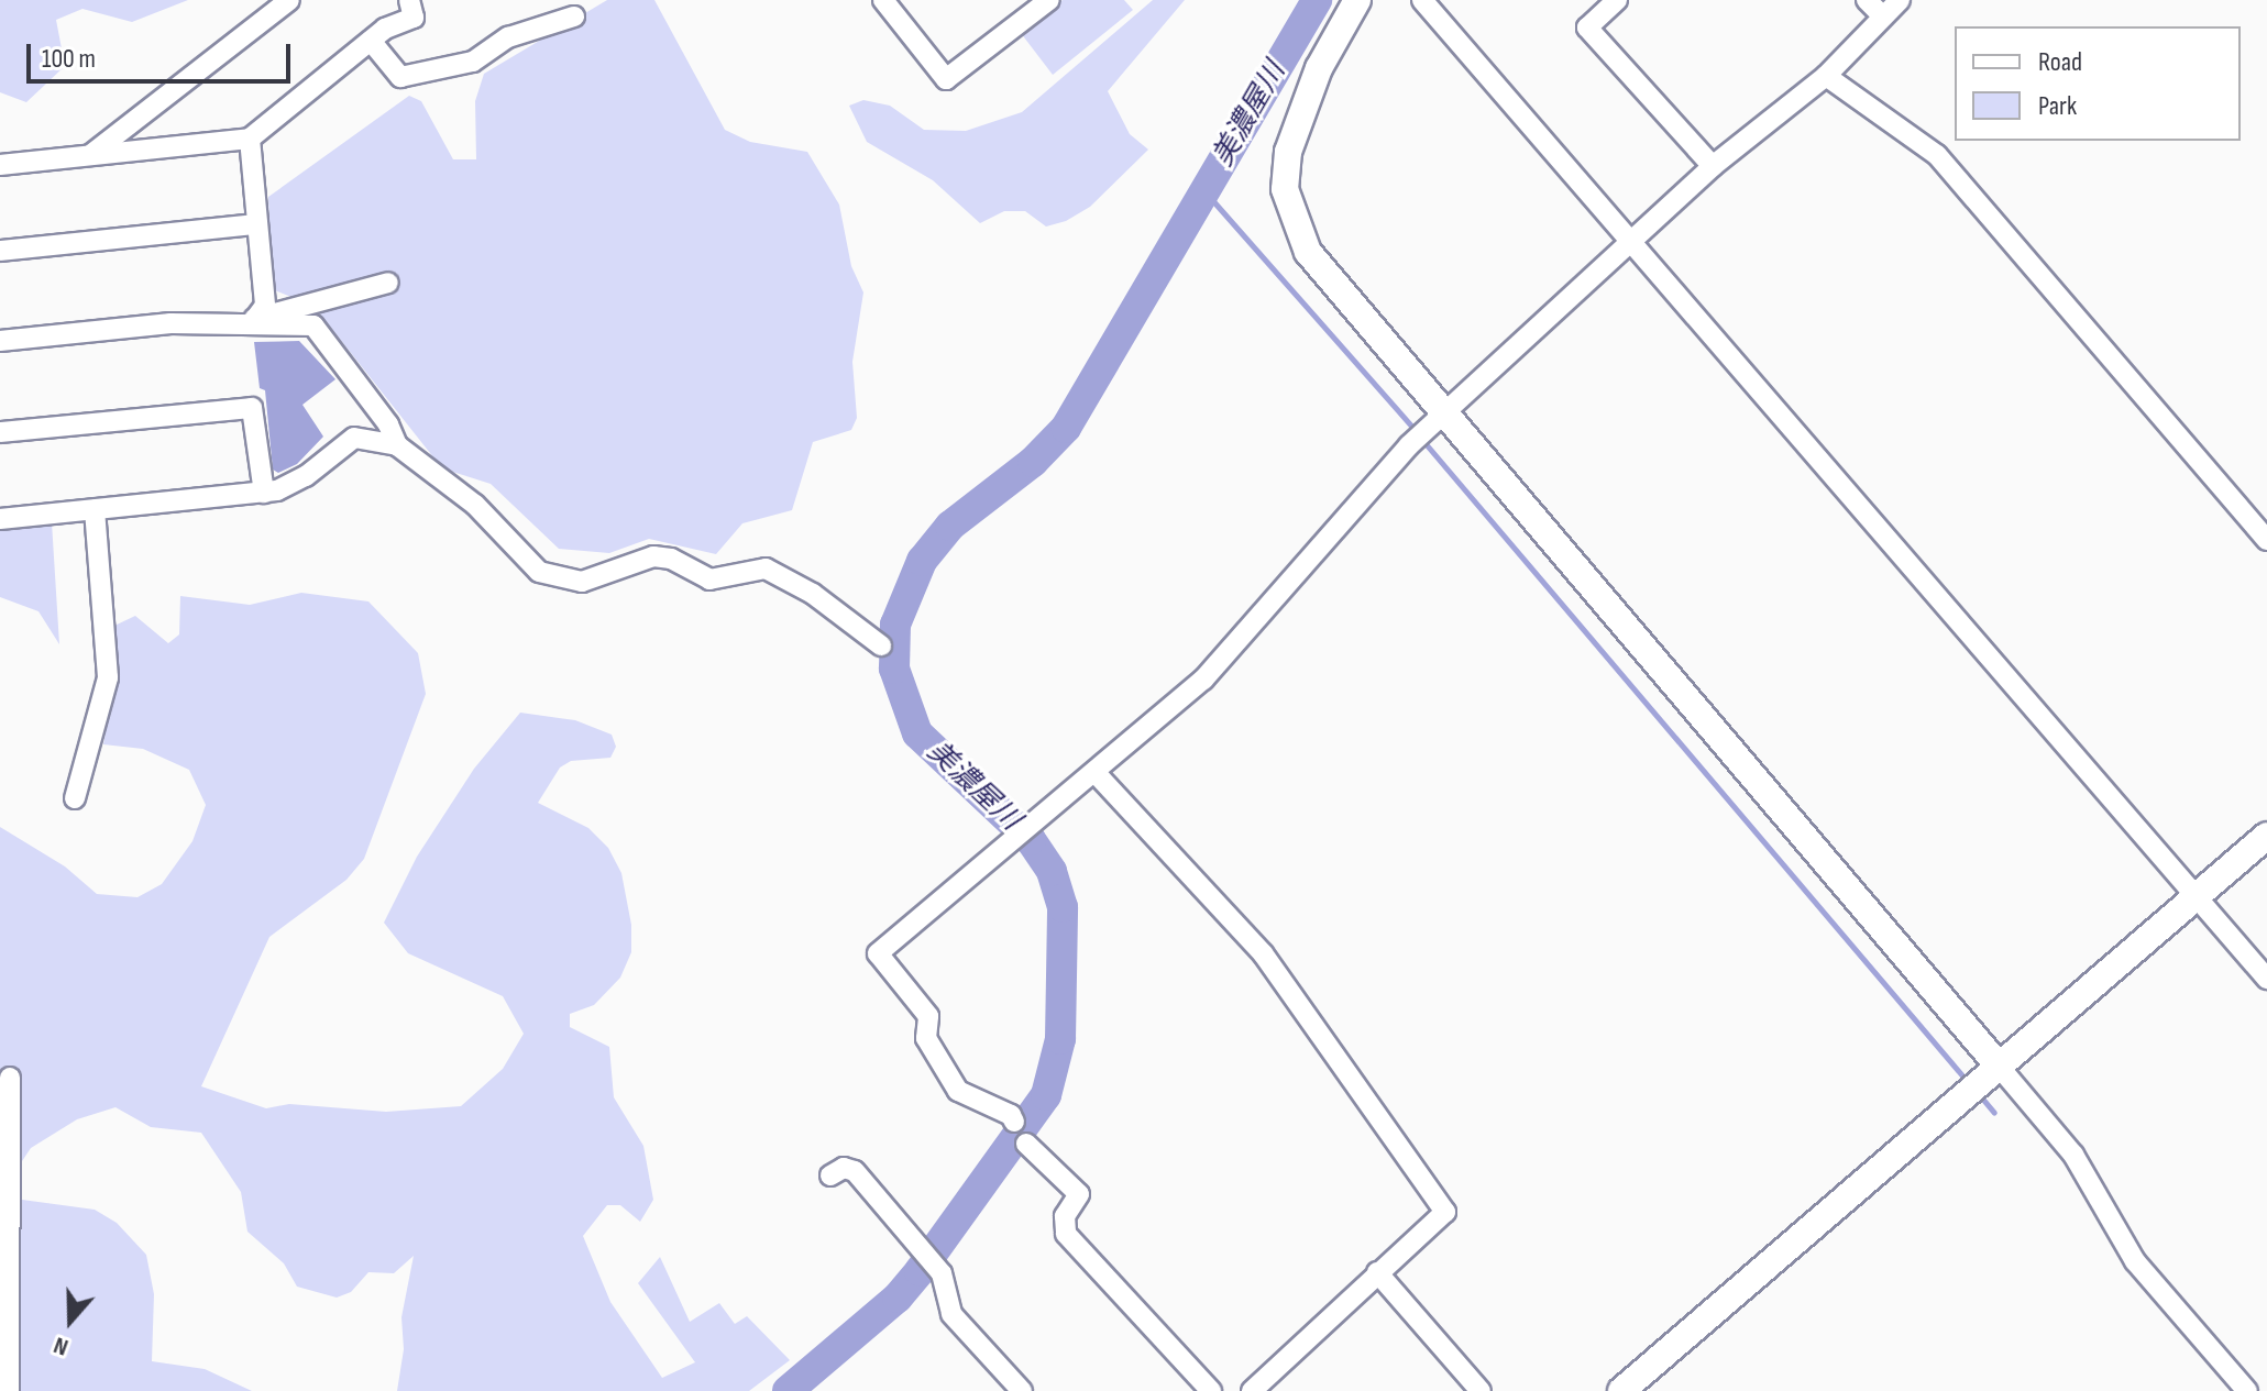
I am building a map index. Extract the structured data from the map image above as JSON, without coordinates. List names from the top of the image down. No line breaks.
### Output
{"water":["美濃屋川"],"legend":["Road","Park"],"scale_bar":"100 m","north":"bottom"}
